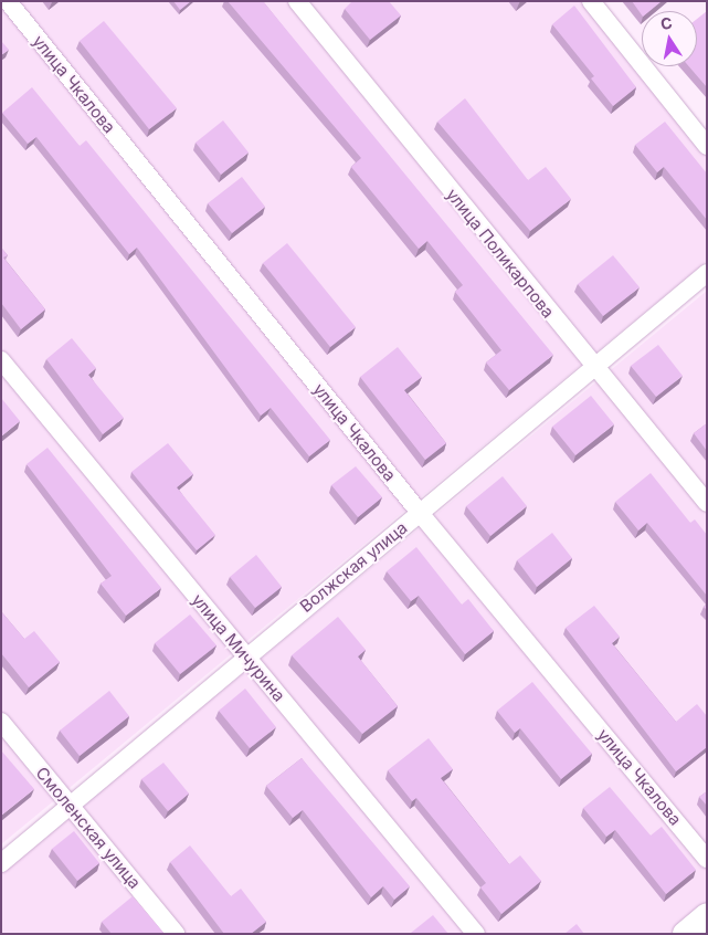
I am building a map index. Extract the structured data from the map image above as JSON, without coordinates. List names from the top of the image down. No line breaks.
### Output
{"streets":{"street":["улица Чкалова","улица Поликарпова","Волжская улица","улица Мичурина","Смоленская улица"]},"crossings":[["улица Чкалова","Волжская улица"],["улица Поликарпова","Волжская улица"],["Волжская улица","улица Мичурина"],["Волжская улица","Смоленская улица"]],"north":"top"}
